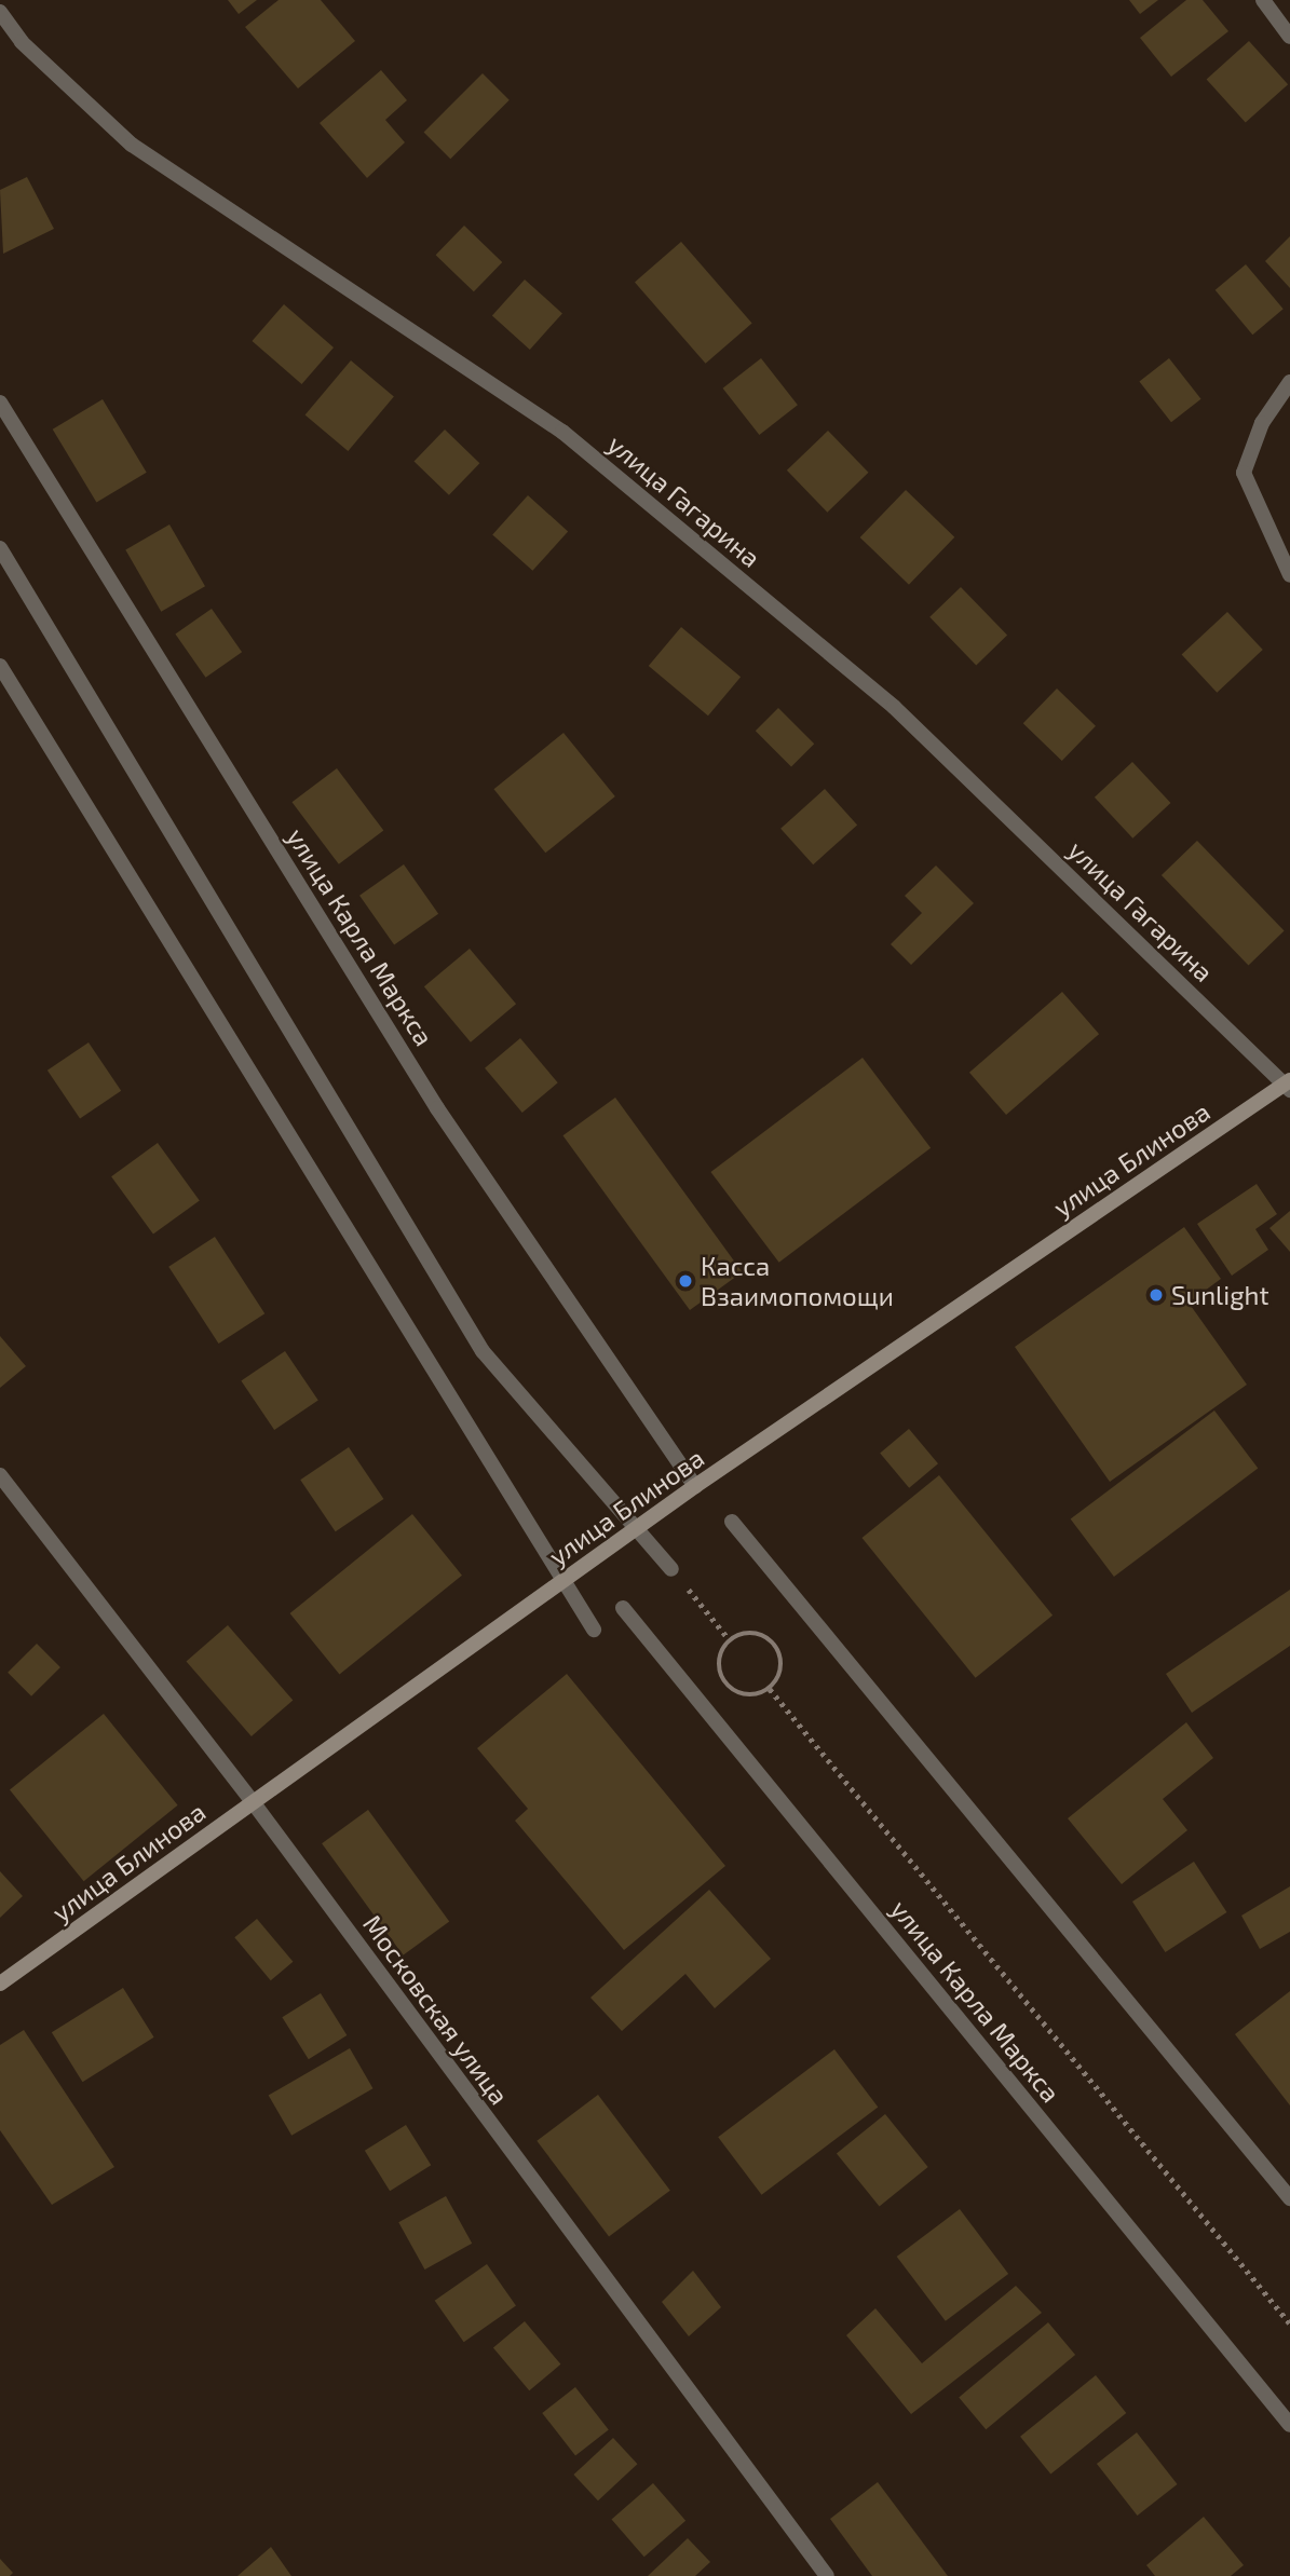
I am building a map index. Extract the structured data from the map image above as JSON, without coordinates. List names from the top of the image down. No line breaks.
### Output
{"streets":{"main road":["улица Блинова"],"street":["улица Гагарина","улица Карла Маркса","Московская улица"]},"crossings":[["улица Гагарина","улица Блинова"],["улица Карла Маркса","улица Блинова"],["улица Блинова","Московская улица"]],"places":["Касса Взаимопомощи","Sunlight"]}
